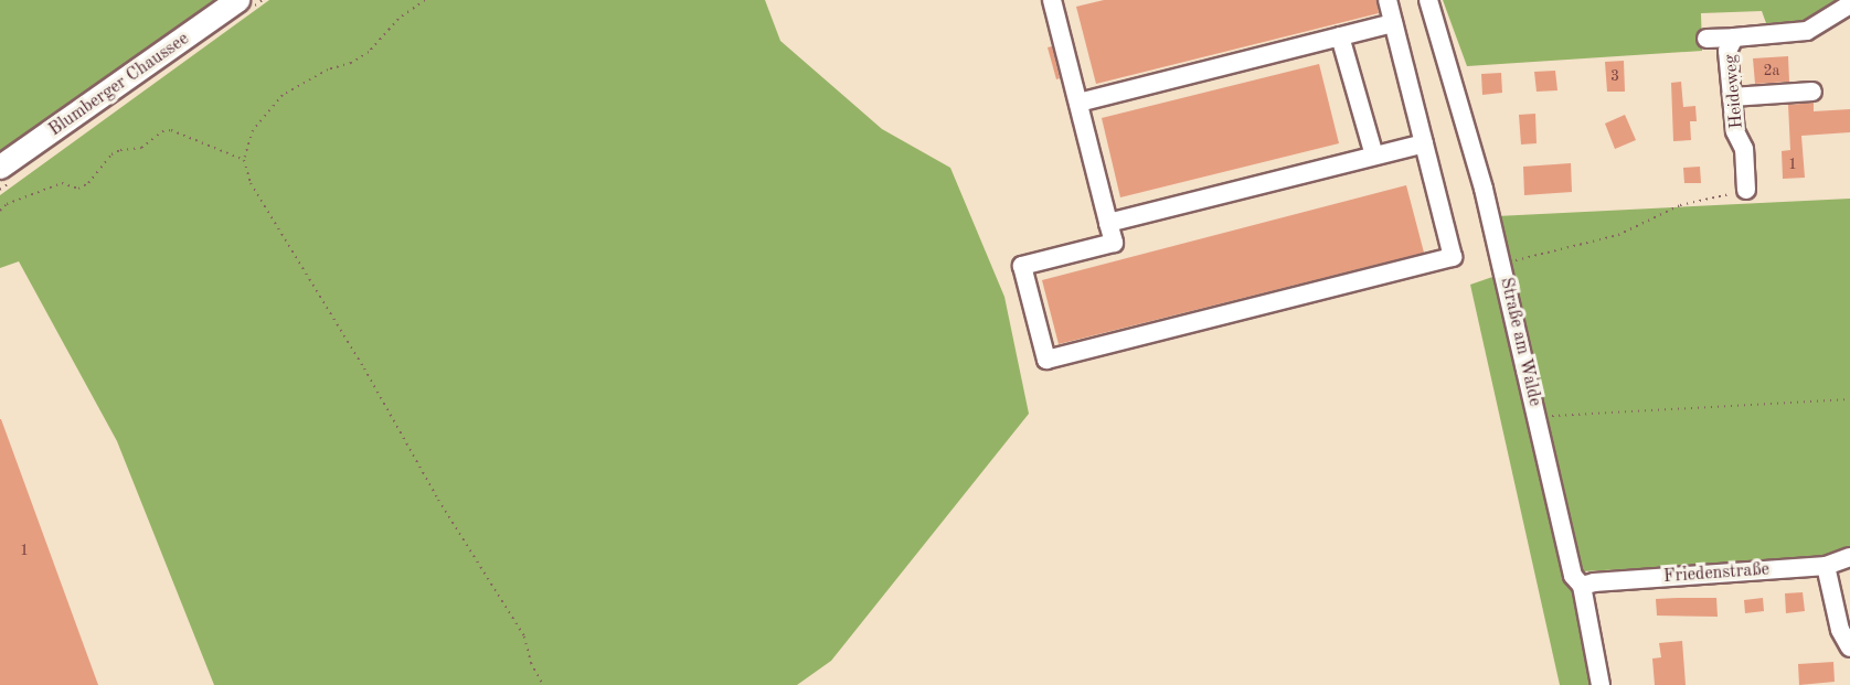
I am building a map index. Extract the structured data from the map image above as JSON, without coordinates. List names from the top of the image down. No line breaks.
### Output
{"streets":{"main road":["Blumberger Chaussee"],"street":["Heideweg","Straße am Walde","Friedenstraße"]},"crossings":[["Straße am Walde","Friedenstraße"]],"house_numbers":["2a","3","1","1"]}
